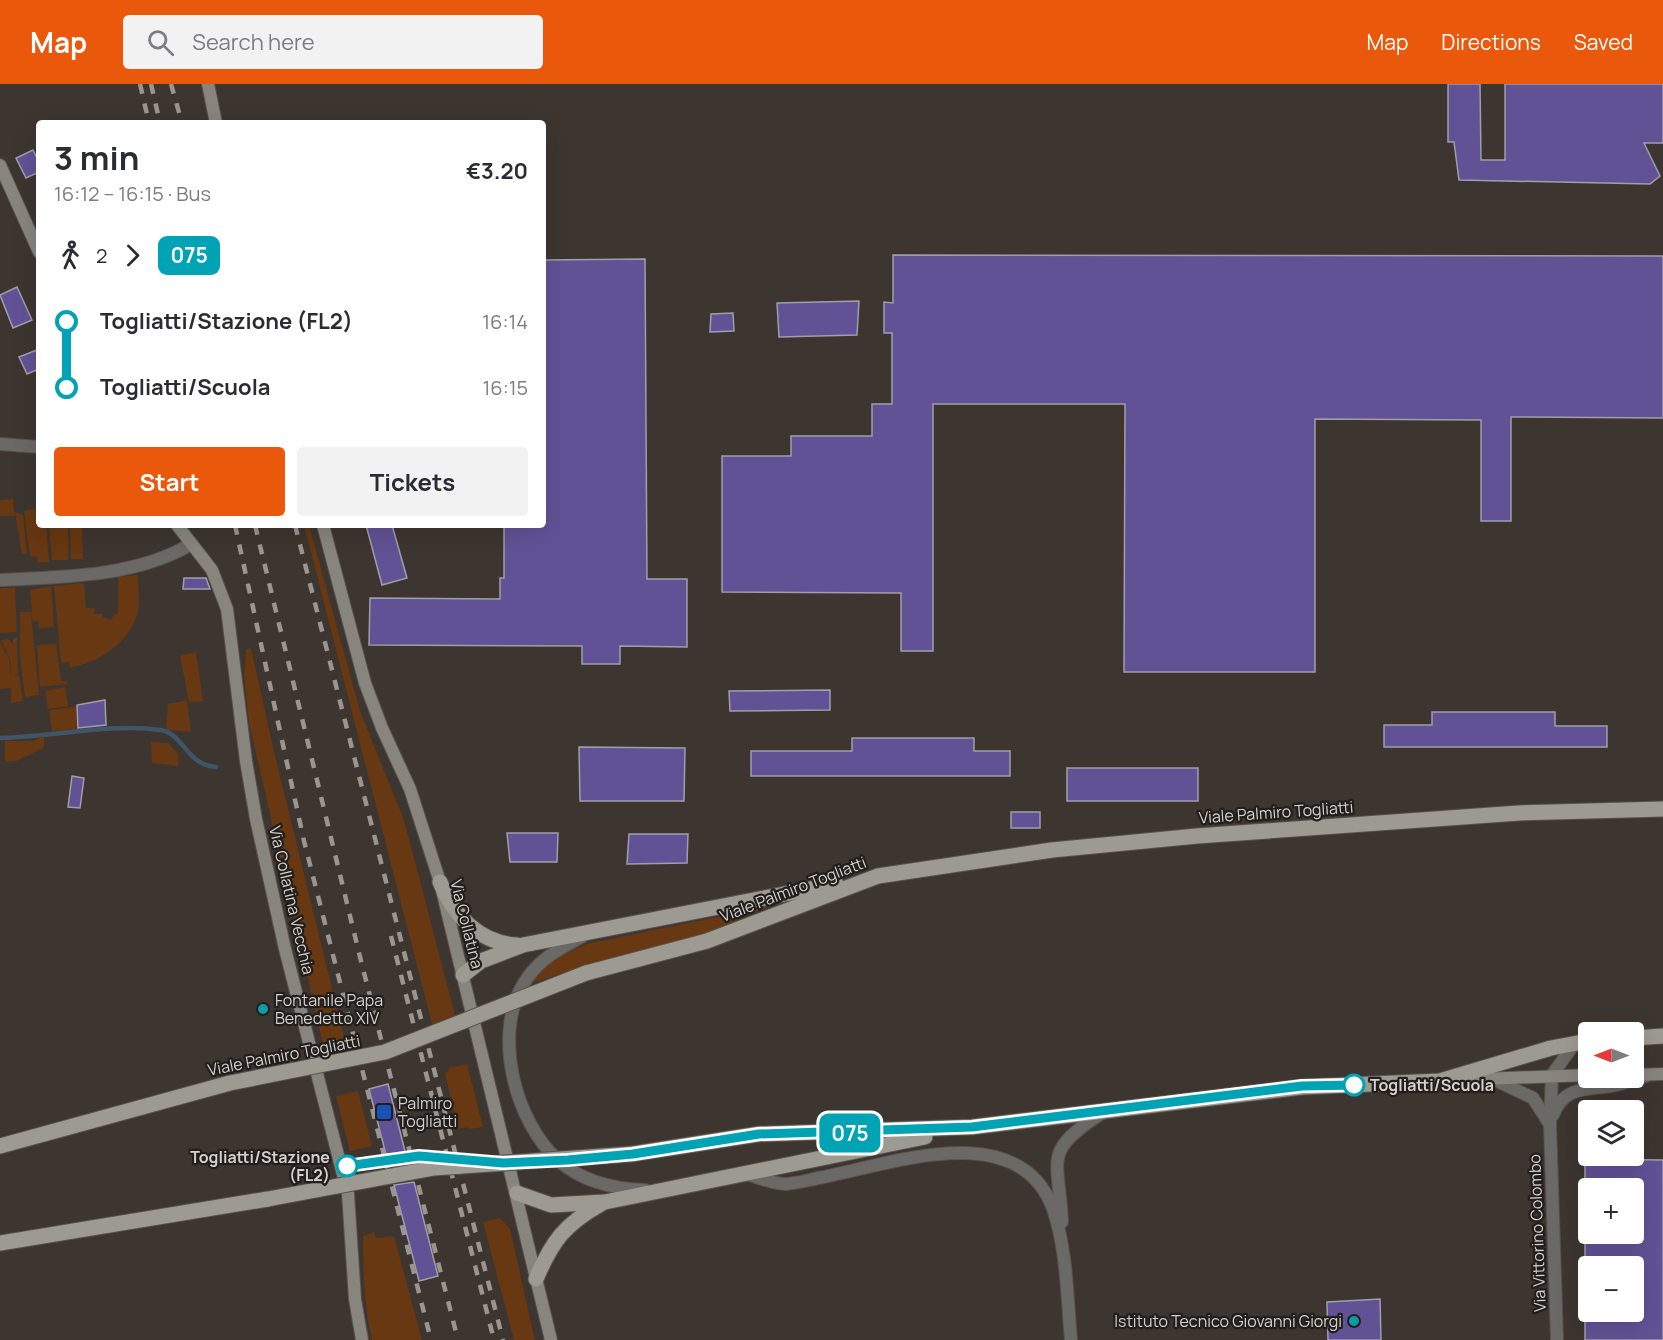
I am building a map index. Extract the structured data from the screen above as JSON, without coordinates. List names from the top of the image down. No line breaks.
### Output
{"streets":{"main road":["Viale Palmiro Togliatti"],"street":["Via Collatina Vecchia","Via Collatina","Via Vittorino Colombo"]},"places":{"other":["Fontanile Papa Benedetto XIV","Togliatti/Scuola","Togliatti/Stazione (FL2)","Istituto Tecnico Giovanni Giorgi"],"transit":["Palmiro Togliatti"]},"lines":["bus line 075"],"north":"left","page":{"header":"Map","search":"Search here","nav":["Map","Directions","Saved"],"on_map":"075","heading":["3 min","16:12 – 16:15 · Bus","€3.20"],"legs":["2","075"],"list":[{"name":"Togliatti/Stazione (FL2)","value":"16:14"},{"name":"Togliatti/Scuola","value":"16:15"}],"buttons":["Start","Tickets"],"map_buttons":["+","−"]}}
